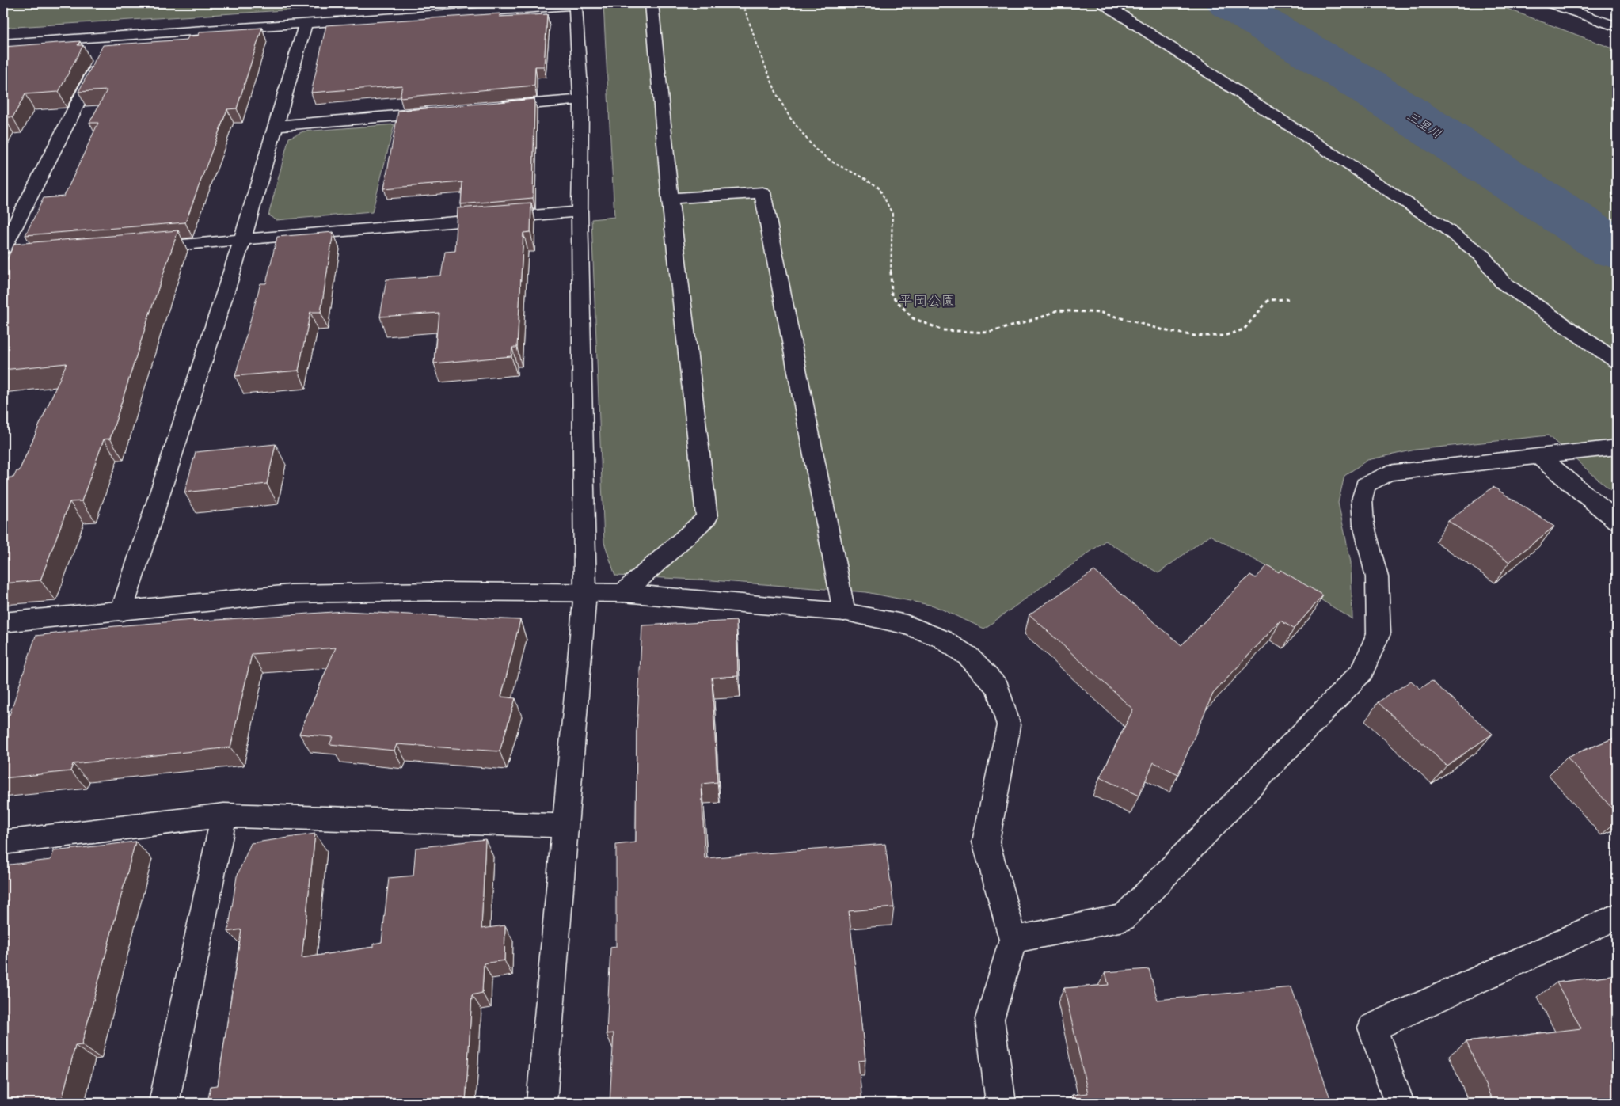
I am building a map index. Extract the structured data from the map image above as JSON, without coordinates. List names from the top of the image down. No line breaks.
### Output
{"water":["三里川"],"parks":["平岡公園"]}
